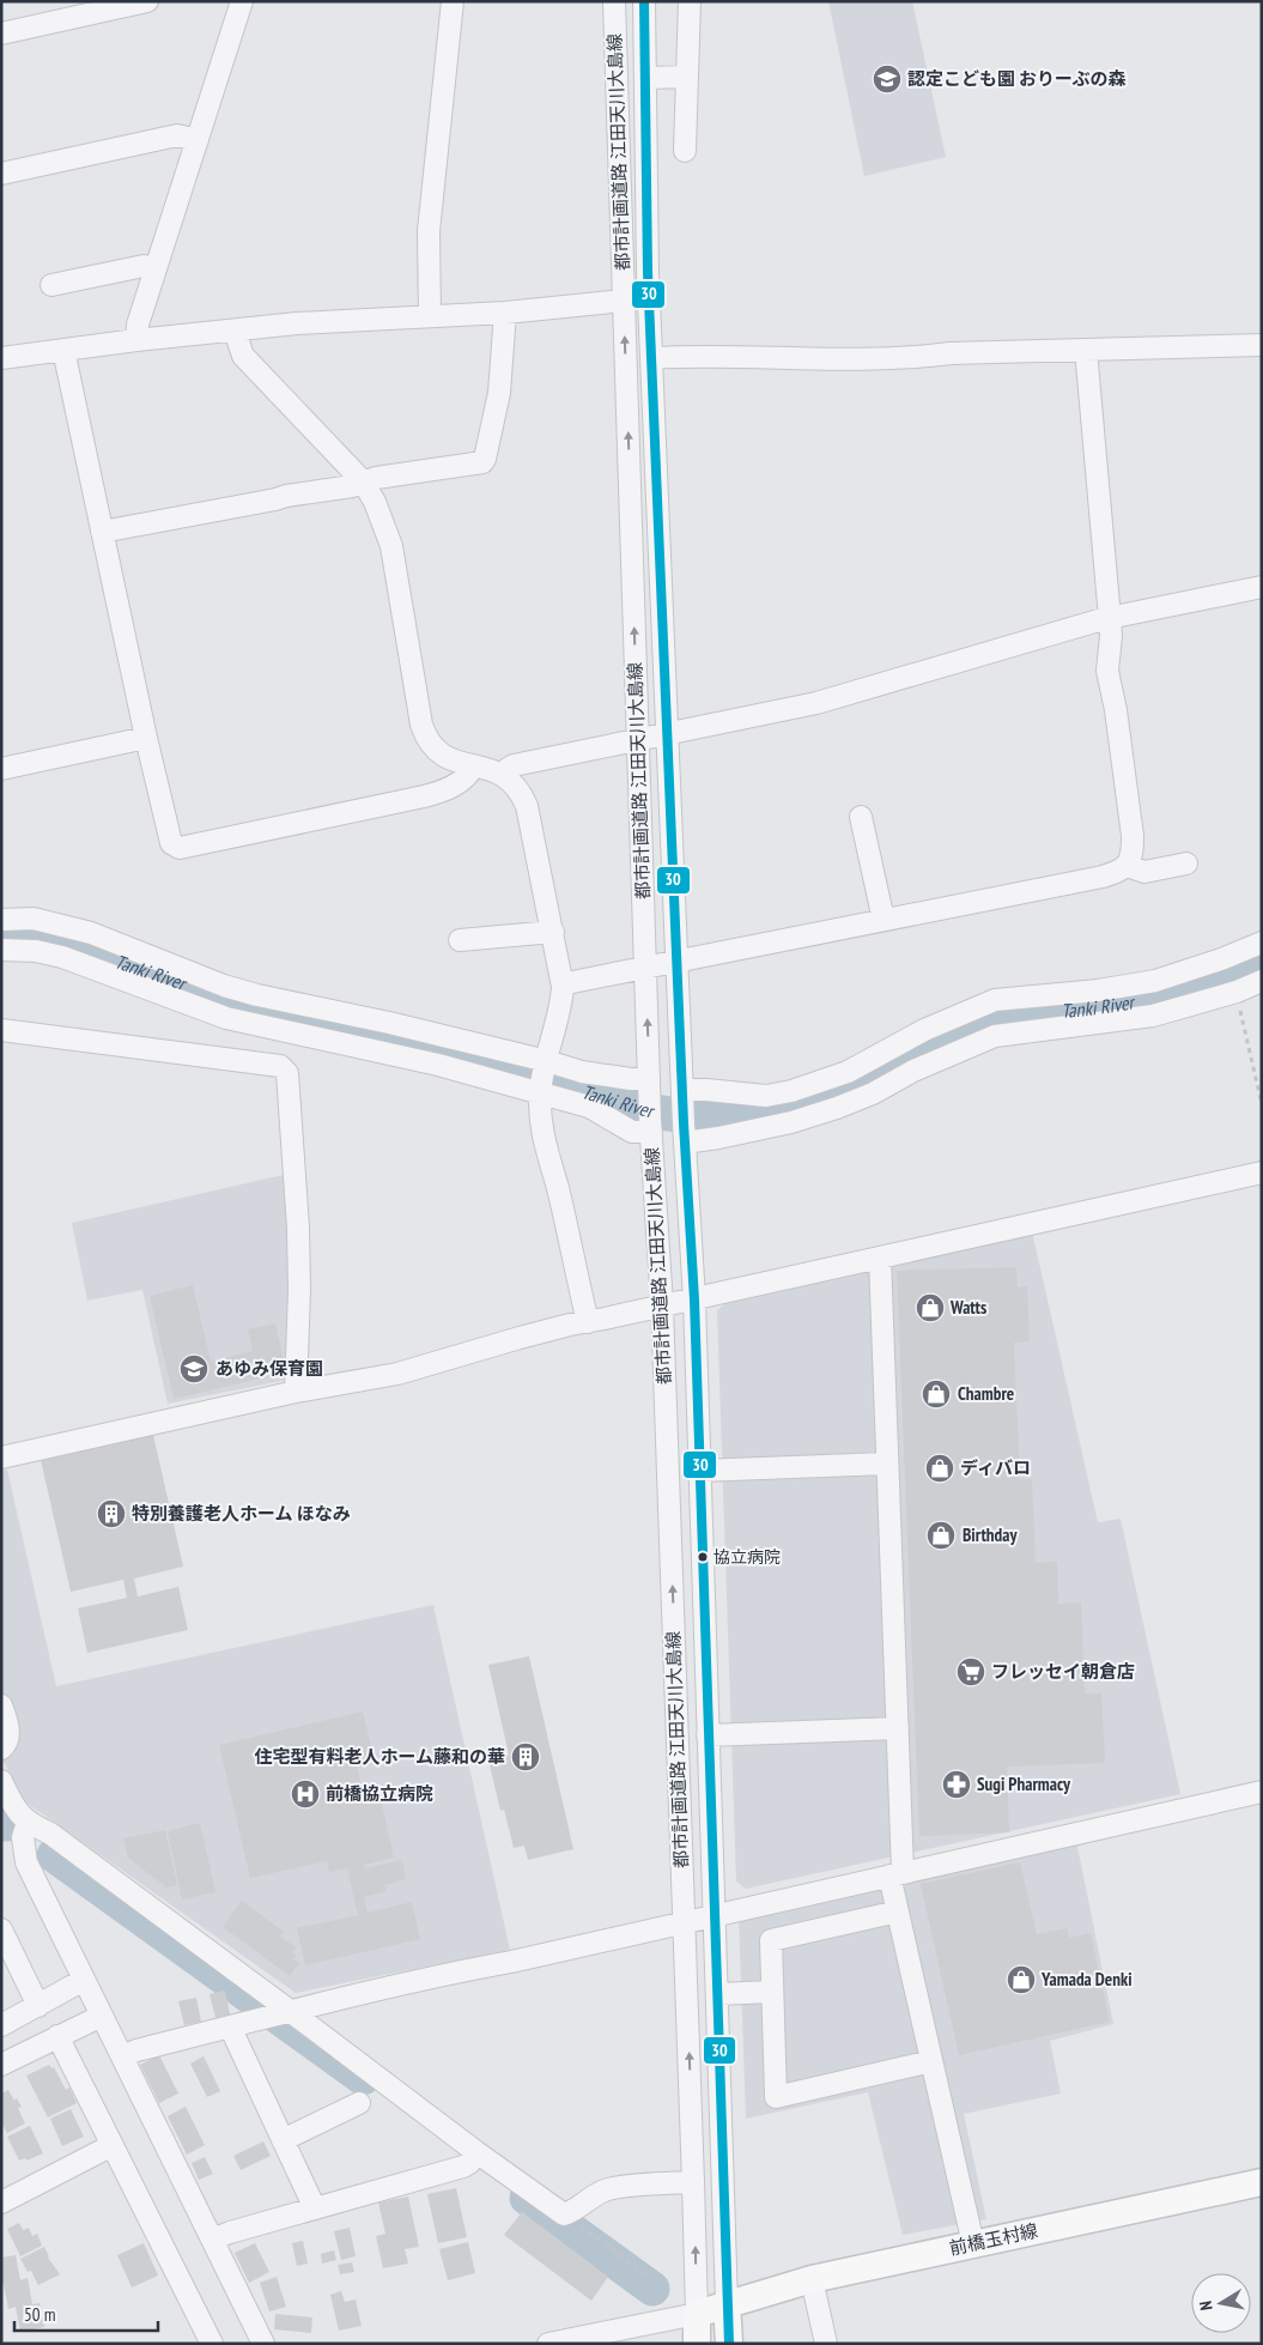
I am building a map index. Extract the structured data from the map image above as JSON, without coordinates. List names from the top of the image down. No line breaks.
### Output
{"streets":{"main road":["前橋玉村線"],"street":["都市計画道路 江田天川大島線"]},"crossings":[["都市計画道路 江田天川大島線","前橋玉村線"]],"water":["Tanki River"],"places":{"school or university":["認定こども園 おりーぶの森","あゆみ保育園"],"shop":["Watts","Chambre","ディバロ","Birthday","Yamada Denki"],"building":["特別養護老人ホーム ほなみ","住宅型有料老人ホーム藤和の華"],"other":["協立病院"],"supermarket":["フレッセイ朝倉店"],"pharmacy":["Sugi Pharmacy"],"hospital":["前橋協立病院"]},"lines":["transit line 30"],"scale_bar":"50 m","north":"left"}
